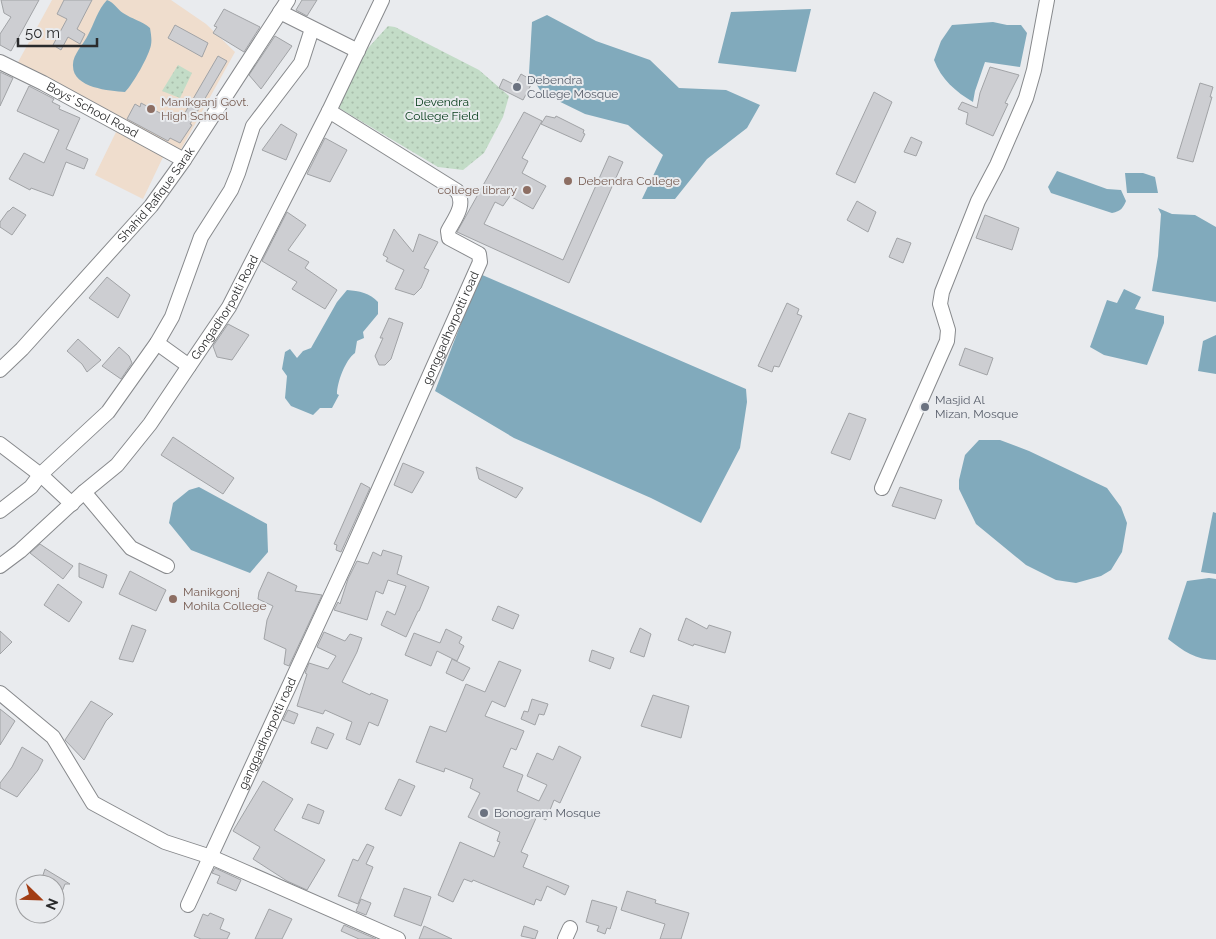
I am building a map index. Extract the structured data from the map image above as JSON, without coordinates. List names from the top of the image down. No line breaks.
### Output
{"streets":{"street":["Boys' School Road","Shahid Rafique Sarak","Gongadhorpotti Road","gonggadhorpotti road","ganggadhorpotti road"]},"crossings":[["Boys' School Road","Shahid Rafique Sarak"],["Gongadhorpotti Road","gonggadhorpotti road"],["gonggadhorpotti road","ganggadhorpotti road"]],"parks":["Devendra College Field"],"places":["Debendra College Mosque","Manikganj Govt. High School","Debendra College","college library","Masjid Al Mizan, Mosque","Manikgonj Mohila College","Bonogram Mosque"],"scale_bar":"50 m","north":"bottom right"}
